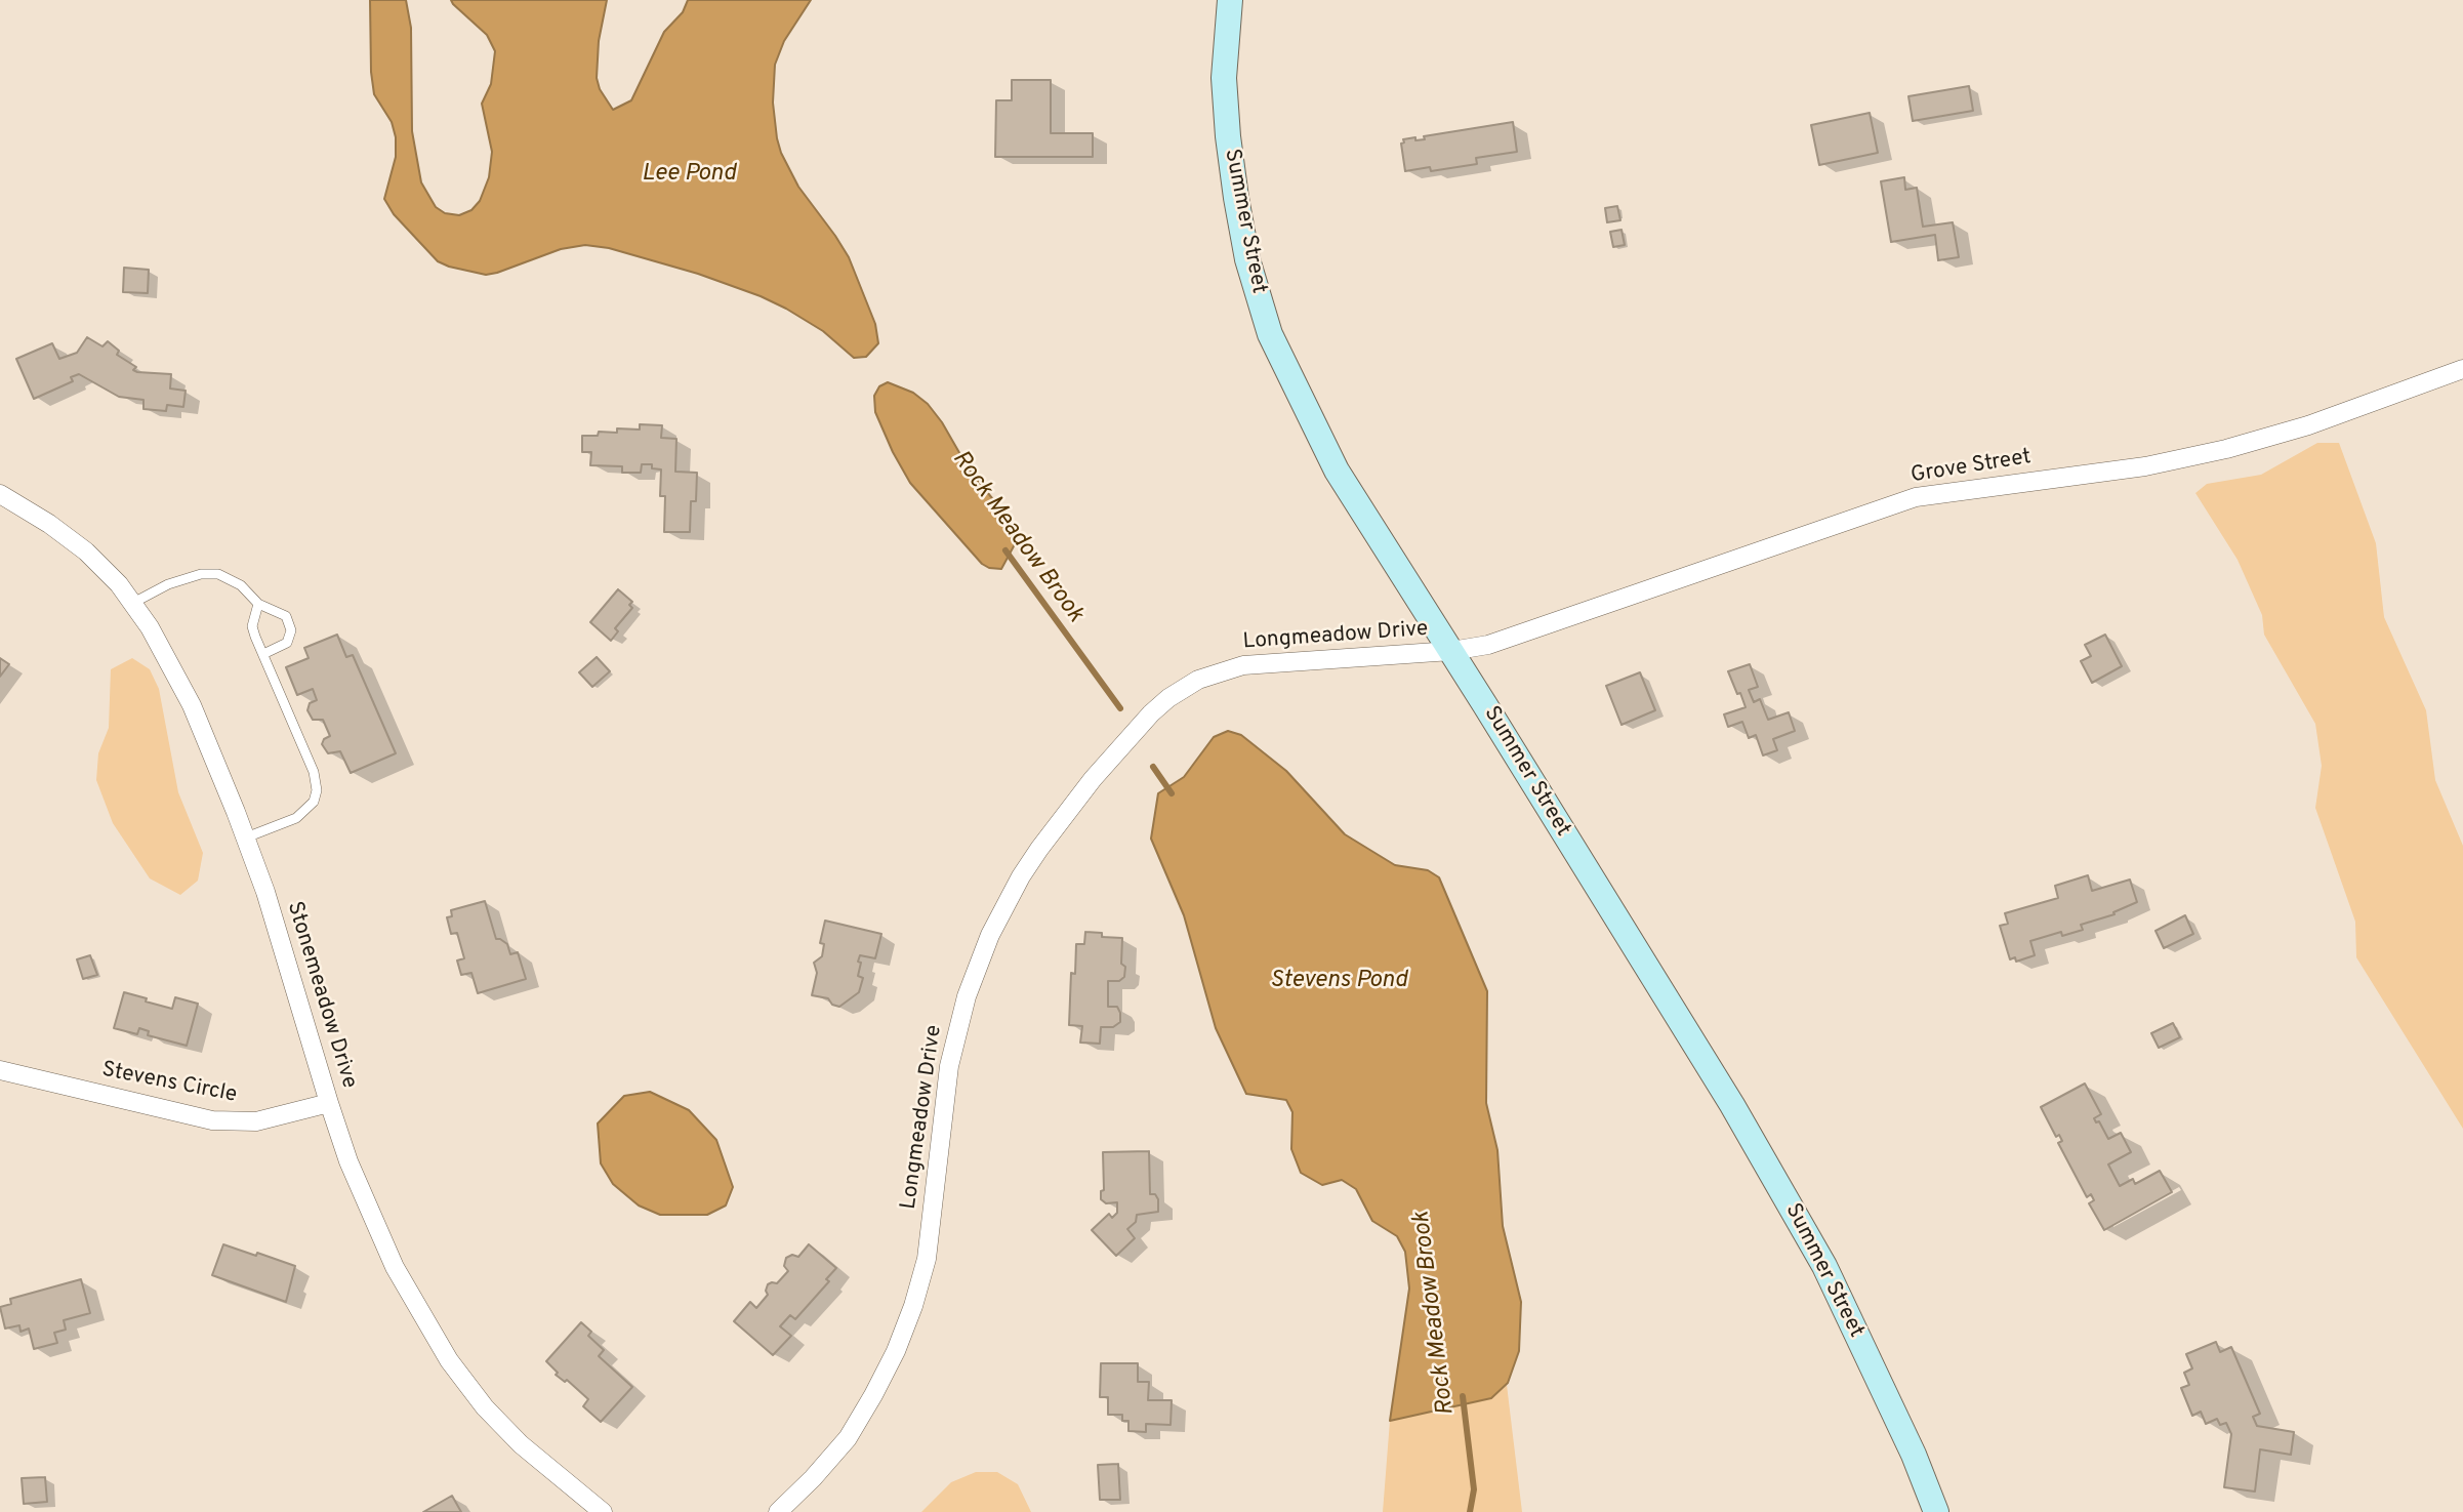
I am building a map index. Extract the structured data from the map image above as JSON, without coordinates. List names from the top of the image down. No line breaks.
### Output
{"streets":{"main road":["Summer Street"],"street":["Grove Street","Longmeadow Drive","Stonemeadow Drive","Stevens Circle"]},"crossings":[["Summer Street","Grove Street"],["Summer Street","Longmeadow Drive"],["Grove Street","Longmeadow Drive"],["Stonemeadow Drive","Stevens Circle"]],"water":["Lee Pond","Rock Meadow Brook","Stevens Pond"]}
